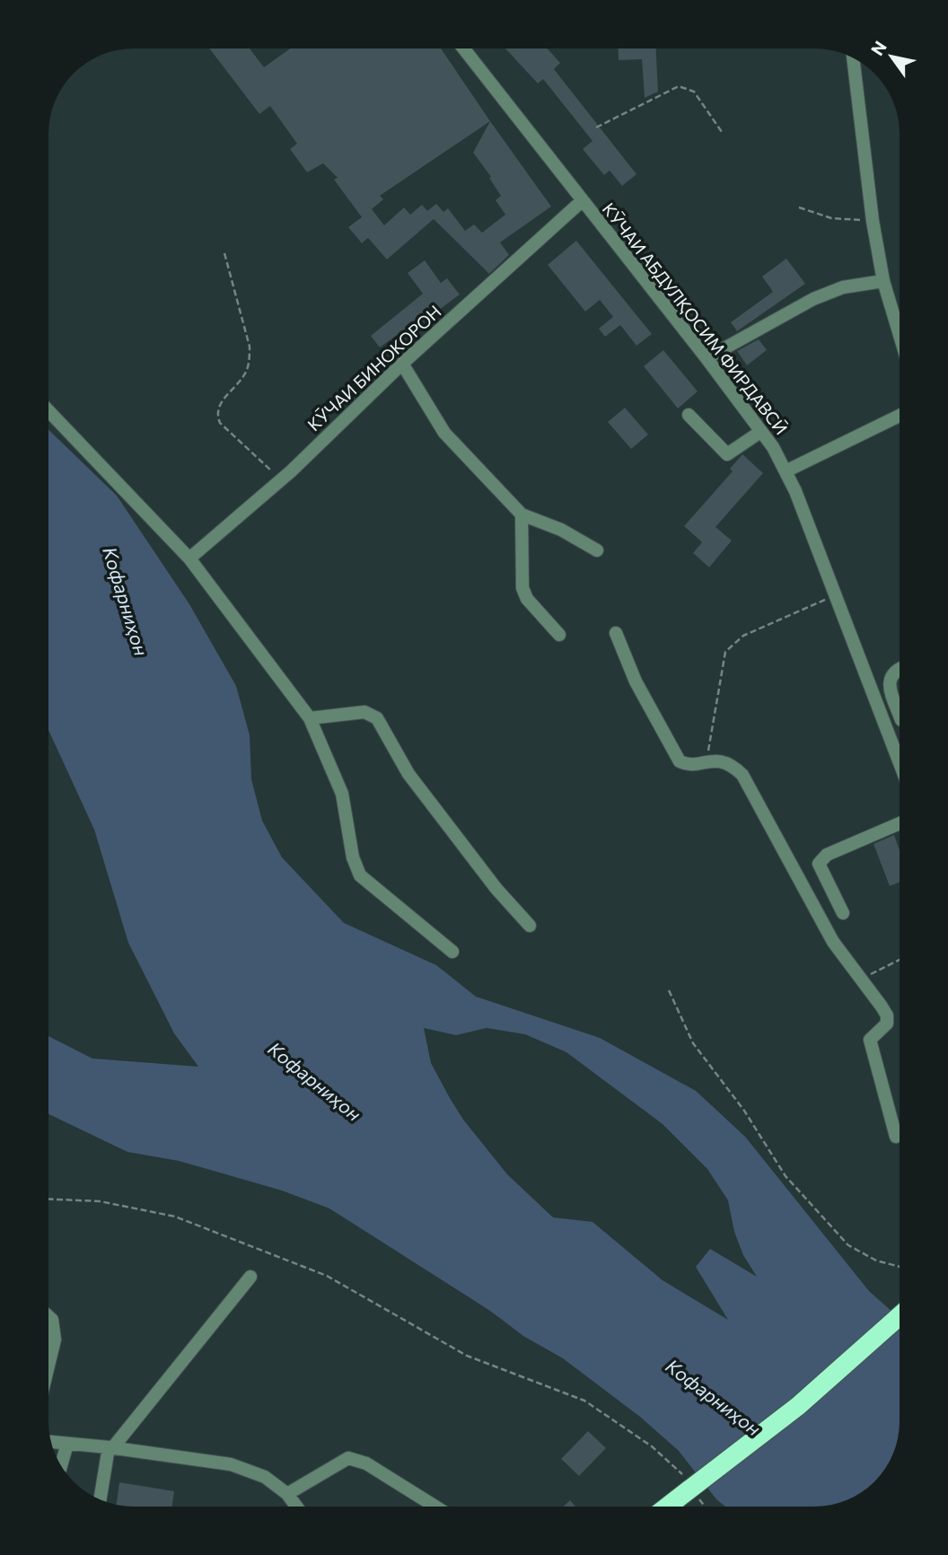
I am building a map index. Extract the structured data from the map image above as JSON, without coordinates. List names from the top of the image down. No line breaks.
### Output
{"streets":{"street":["КӮЧАИ АБДУЛҚОСИМ ФИРДАВСӢ","КӮЧАИ БИНОКОРОН"]},"crossings":[["КӮЧАИ АБДУЛҚОСИМ ФИРДАВСӢ","КӮЧАИ БИНОКОРОН"]],"water":["Кофарниҳон"],"north":"top left"}
